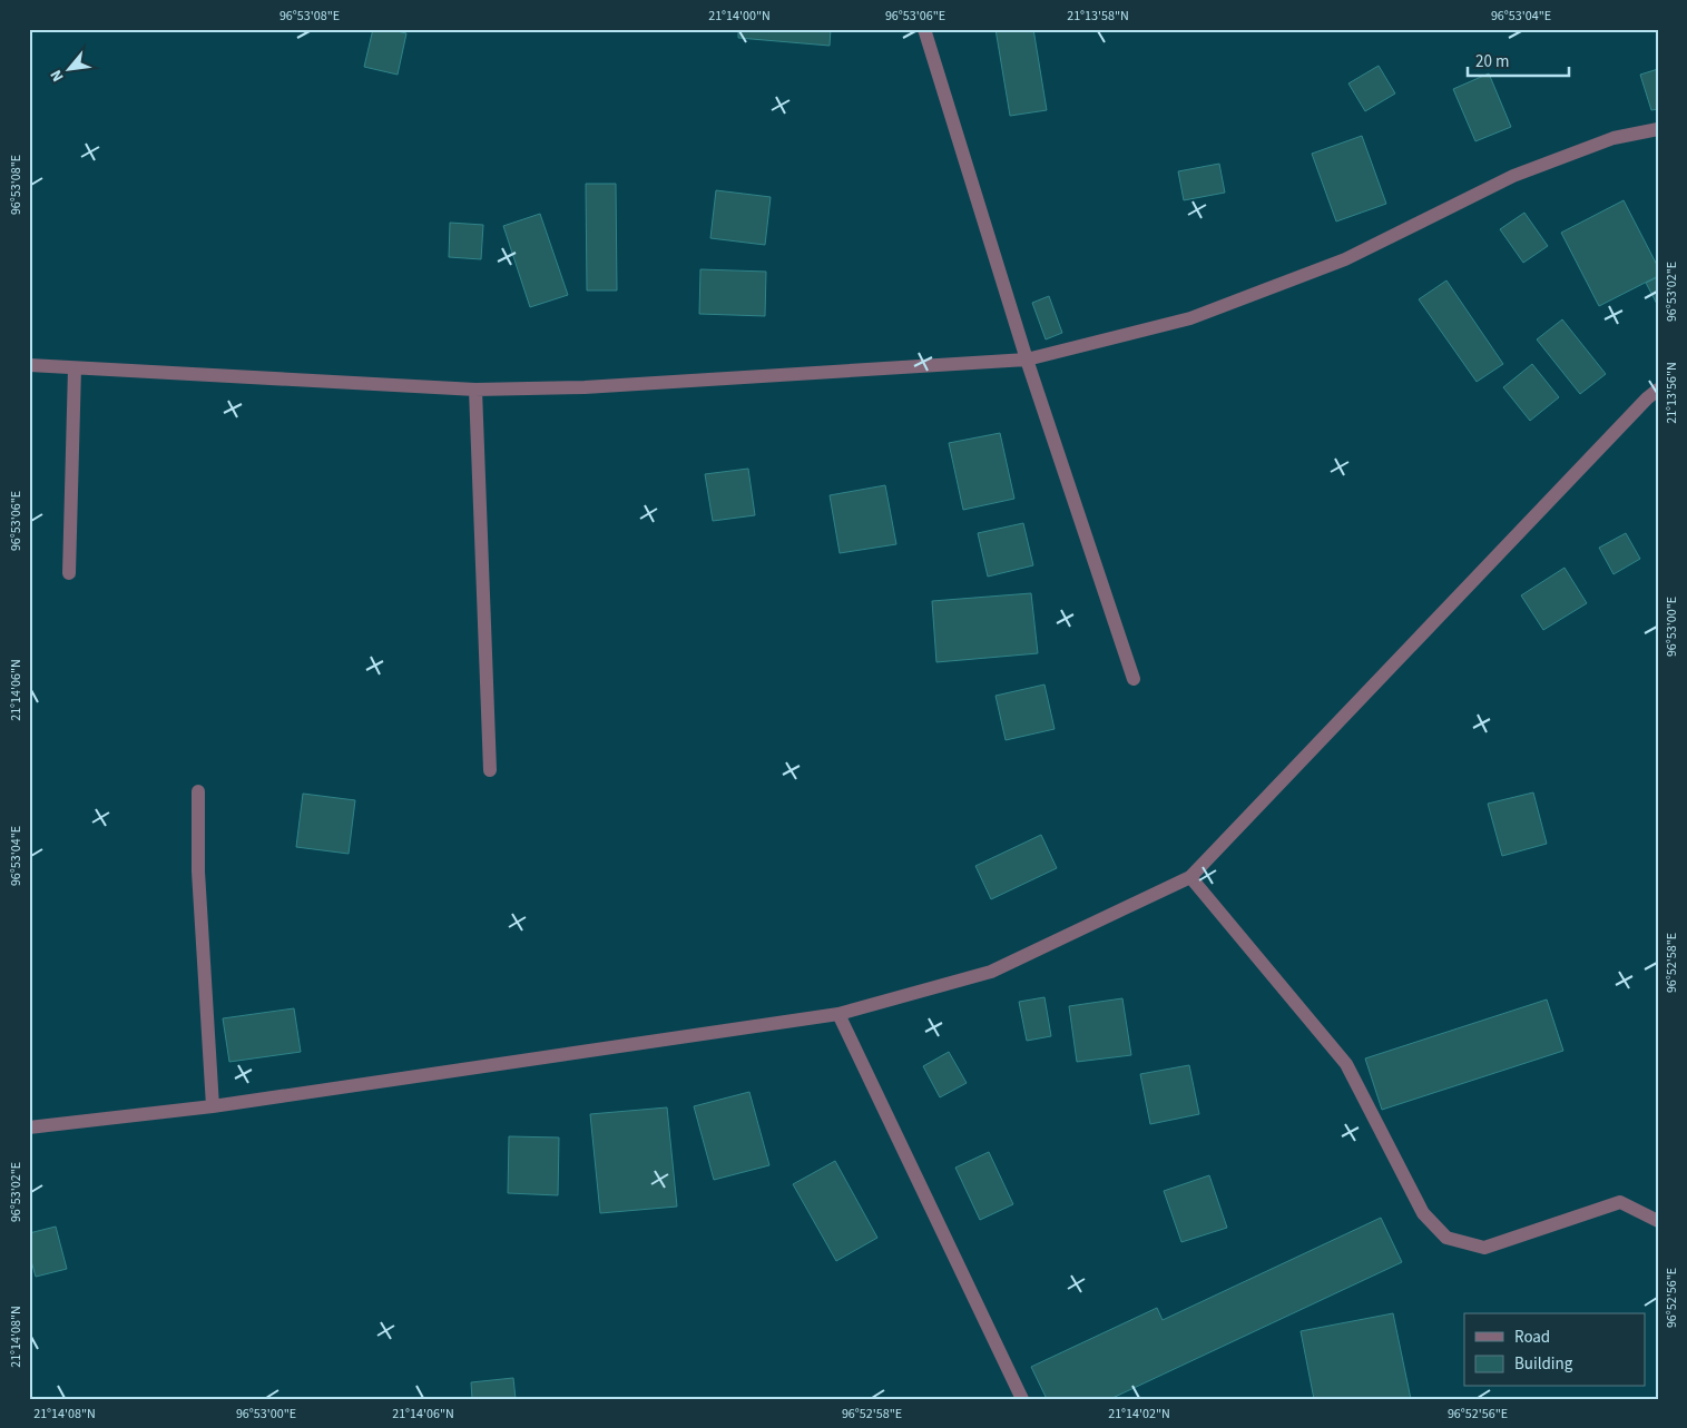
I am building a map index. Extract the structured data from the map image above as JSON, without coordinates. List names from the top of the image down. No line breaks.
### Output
{"legend":["Road","Building"],"scale_bar":"20 m","north":"bottom left","coordinates":["96°53'08\"E","21°14'00\"N","96°53'06\"E","21°13'58\"N","96°53'04\"E","96°53'02\"E","21°13'56\"N","96°53'00\"E","21°14'06\"N","96°52'58\"E","96°52'56\"E","21°14'08\"N","21°14'02\"N"]}
